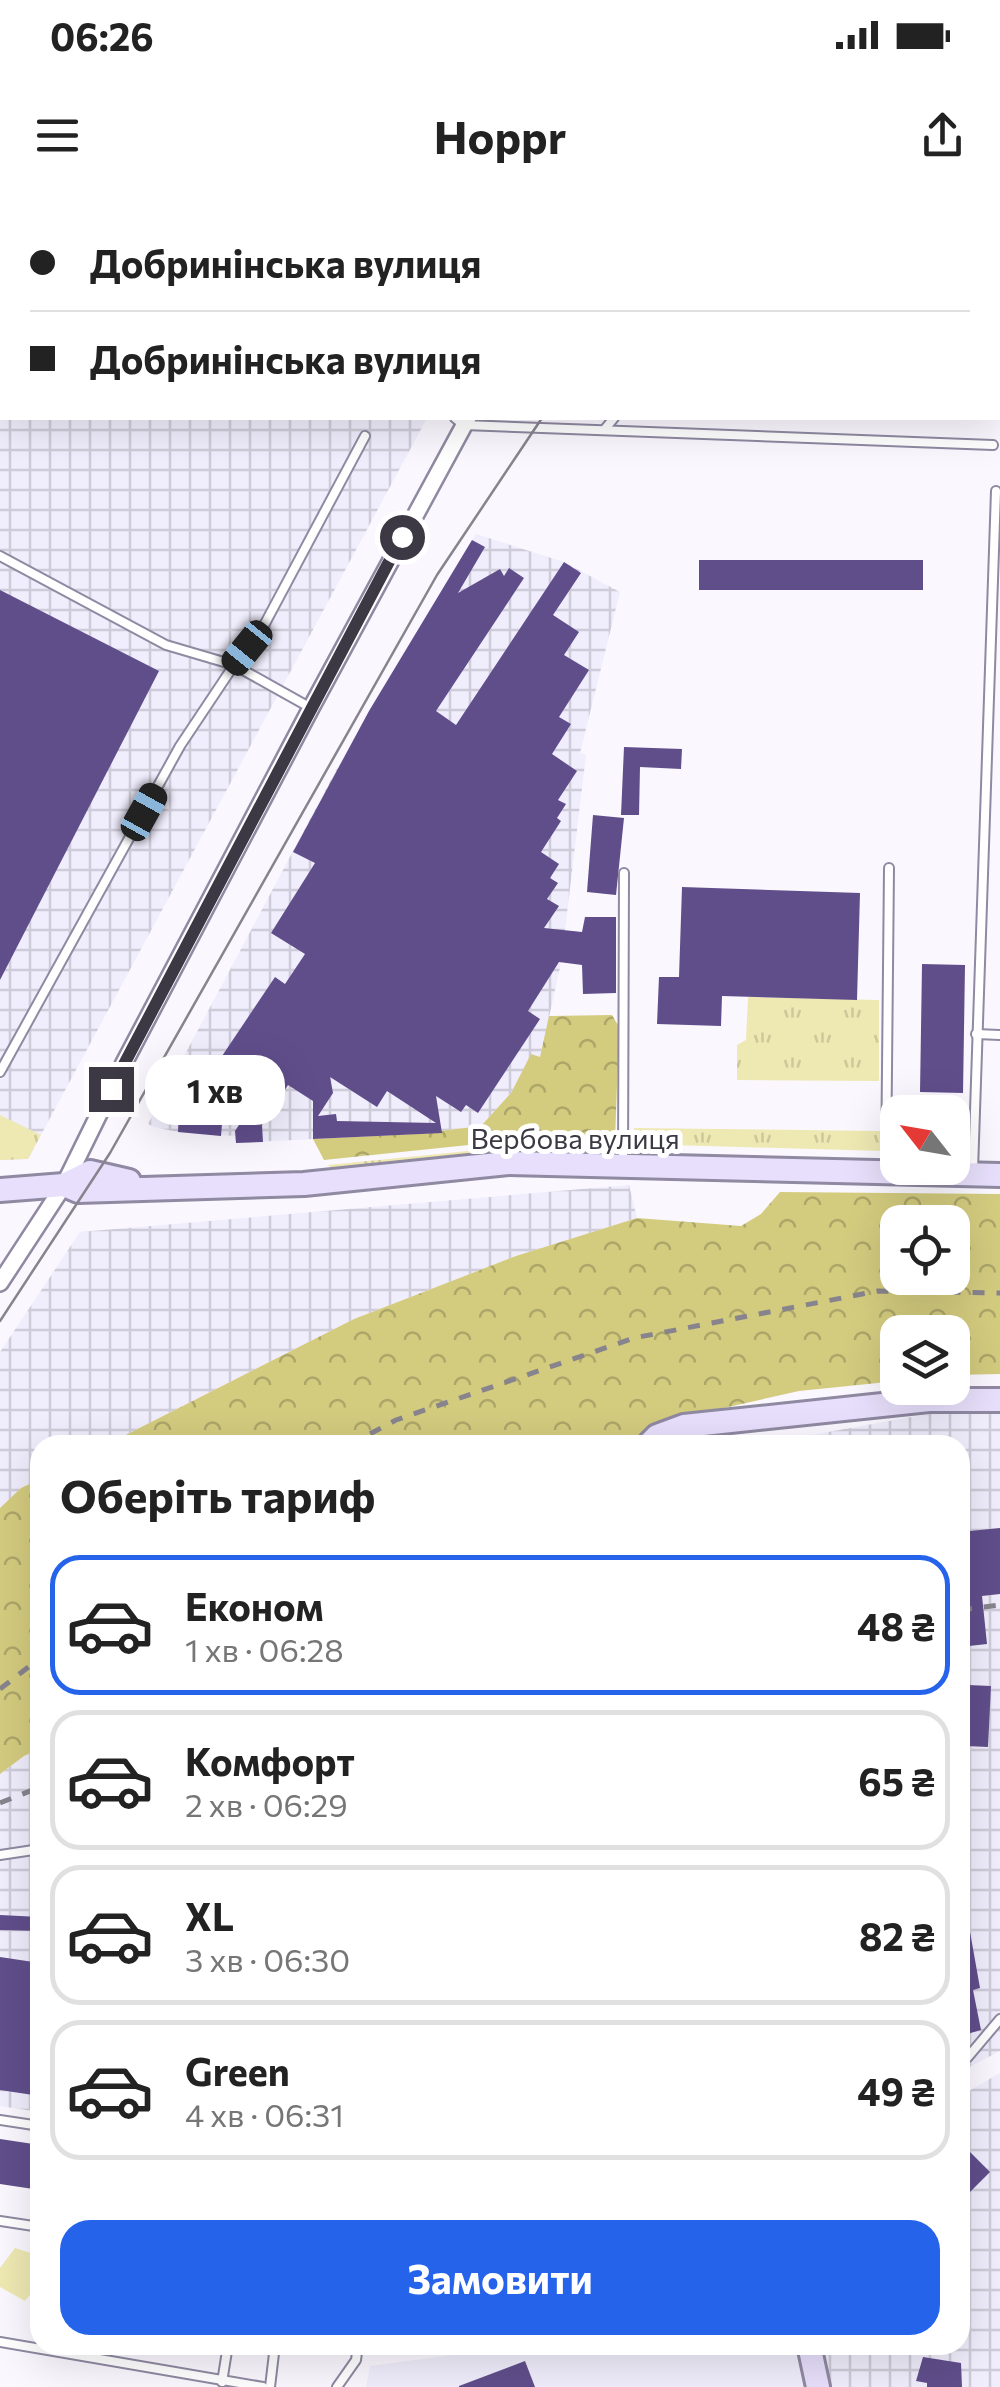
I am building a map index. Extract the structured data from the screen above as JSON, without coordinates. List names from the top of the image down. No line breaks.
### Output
{"streets":{"main road":["Вербова вулиця"]},"north":"top left","page":{"status":"06:26","header":"Hoppr","banner":["Добринінська вулиця","Добринінська вулиця"],"bubble":"1 хв","heading":"Оберіть тариф","list":[{"name":"Економ","note":"1 хв · 06:28","value":"48 ₴"},{"name":"Комфорт","note":"2 хв · 06:29","value":"65 ₴"},{"name":"XL","note":"3 хв · 06:30","value":"82 ₴"},{"name":"Green","note":"4 хв · 06:31","value":"49 ₴"}],"buttons":"Замовити"}}
